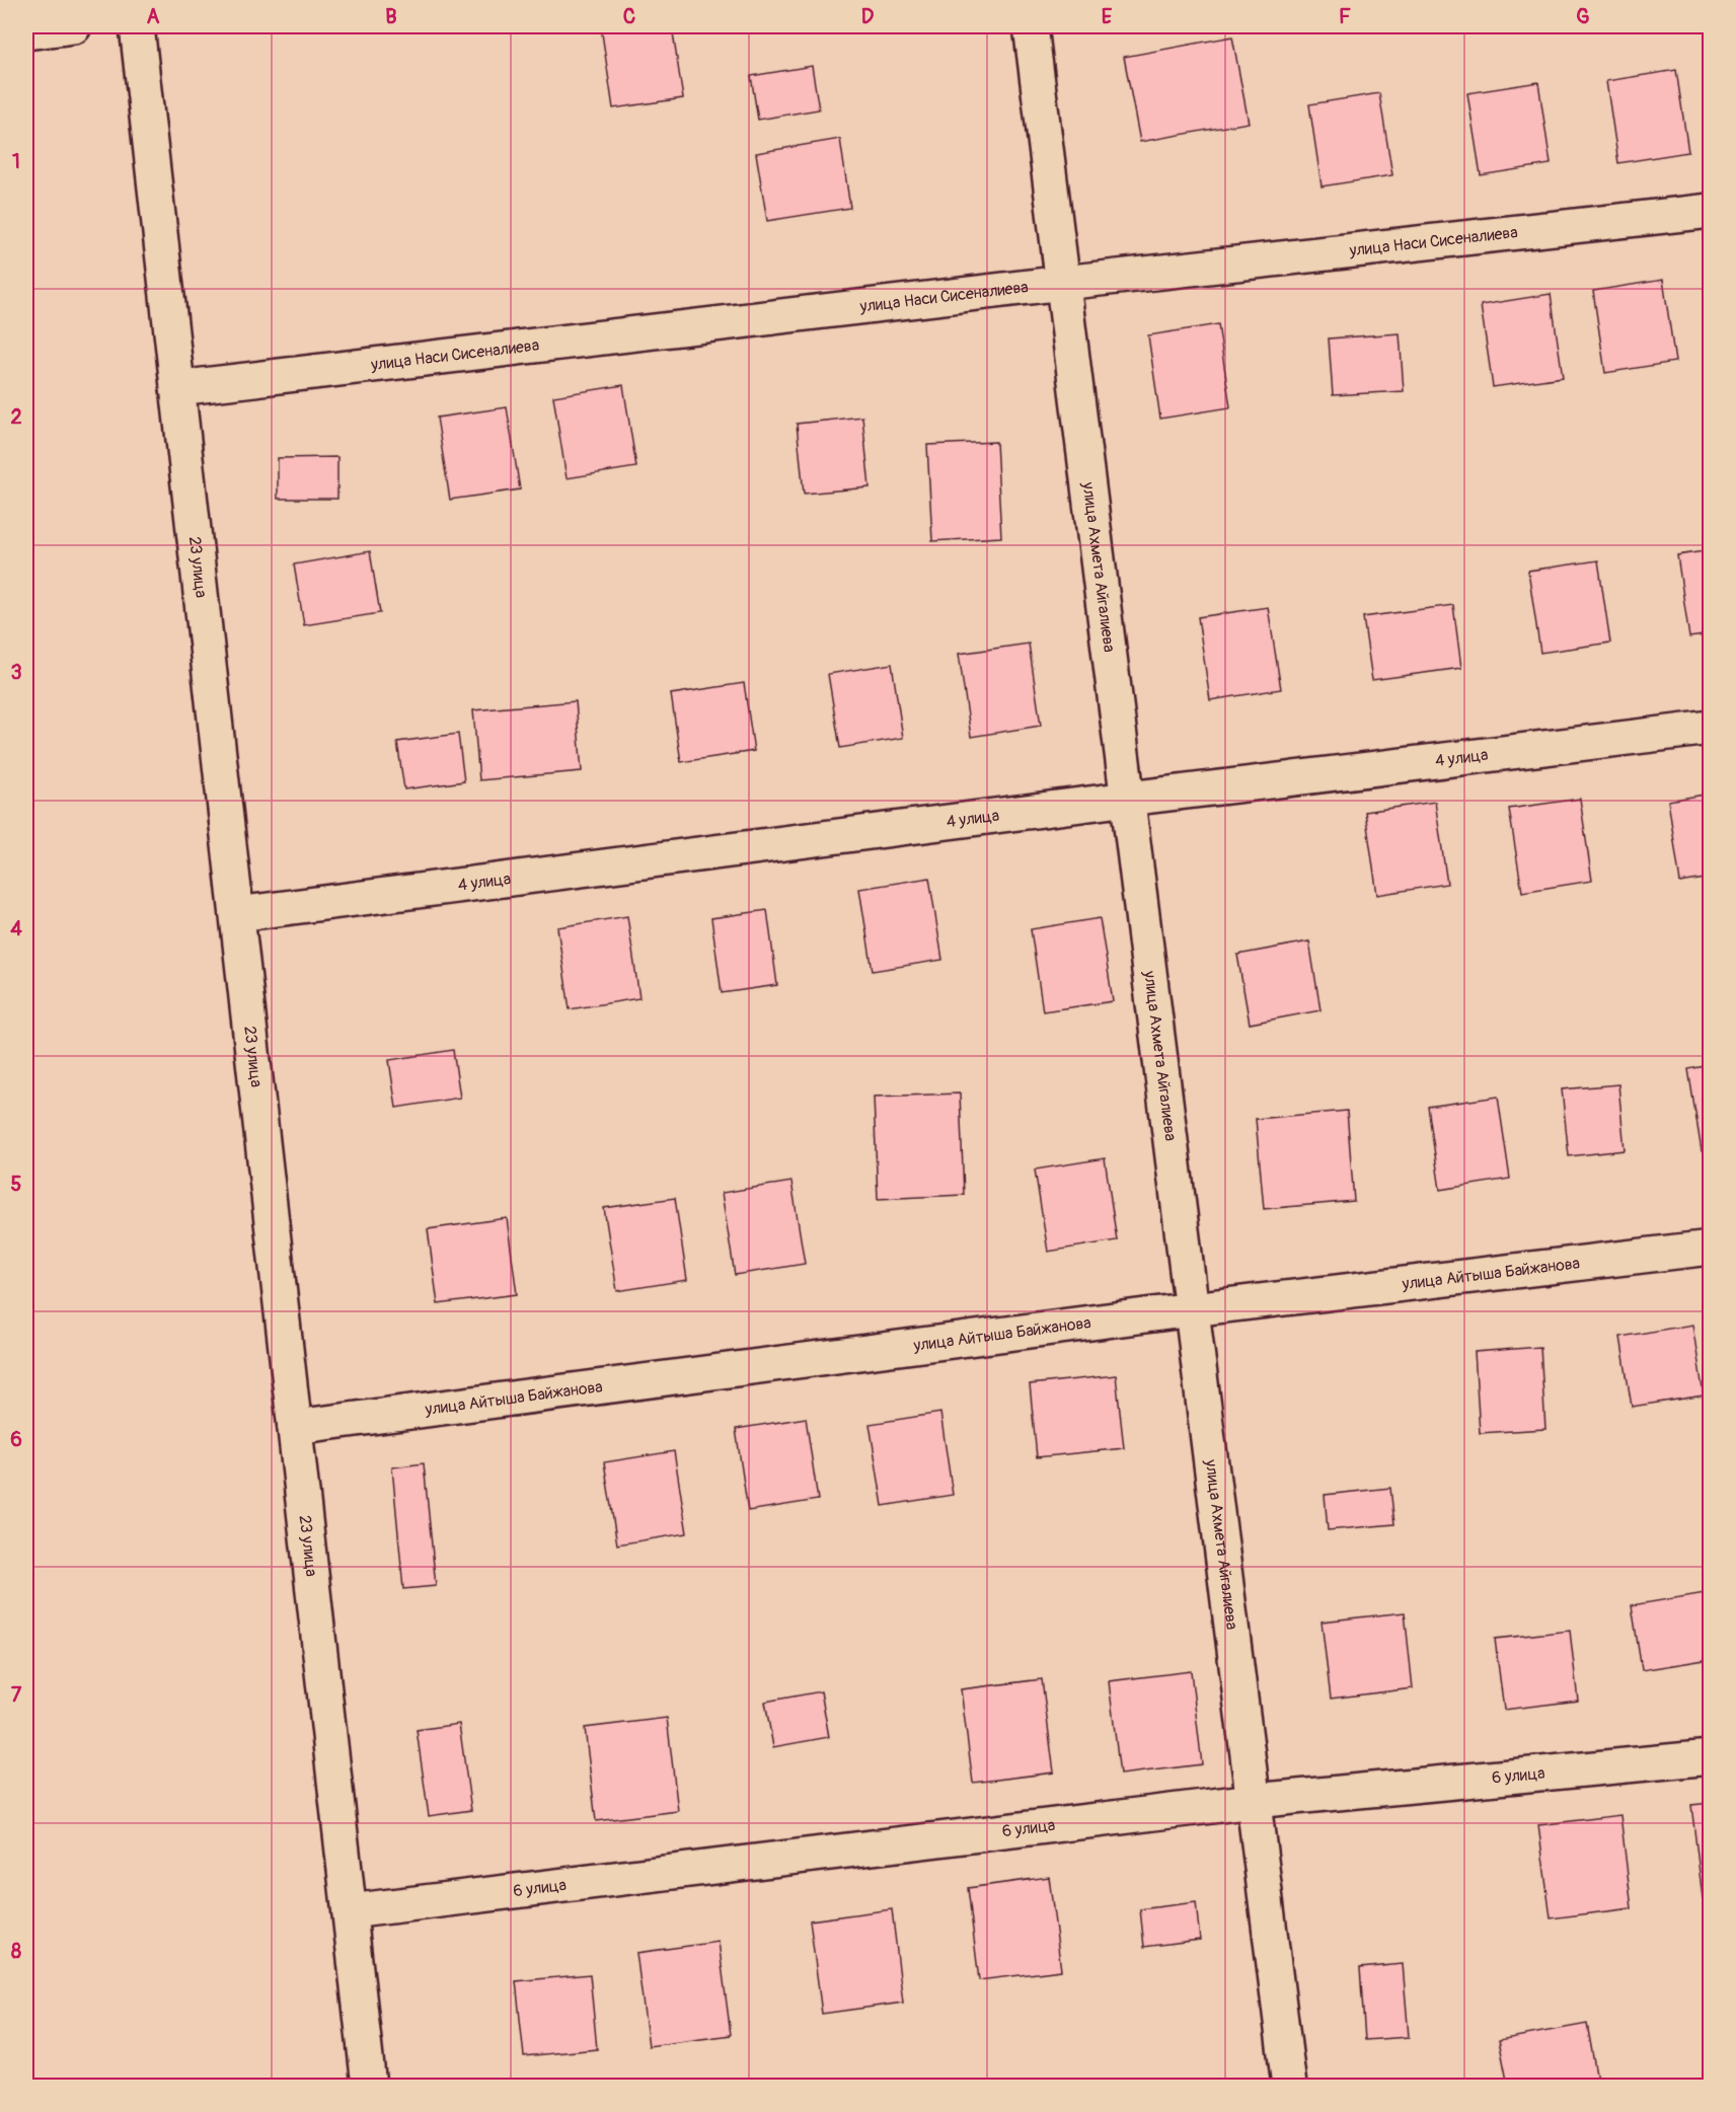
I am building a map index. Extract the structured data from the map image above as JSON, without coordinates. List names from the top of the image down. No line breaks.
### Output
{"streets":{"street":["улица Наси Сисеналиева","23 улица","улица Ахмета Айгалиева","4 улица","улица Айтыша Байжанова","6 улица"]},"crossings":[["улица Наси Сисеналиева","23 улица"],["улица Наси Сисеналиева","улица Ахмета Айгалиева"],["23 улица","4 улица"],["23 улица","улица Айтыша Байжанова"],["23 улица","6 улица"],["улица Ахмета Айгалиева","4 улица"],["улица Ахмета Айгалиева","улица Айтыша Байжанова"],["улица Ахмета Айгалиева","6 улица"]],"grid":{"columns":["A","B","C","D","E","F","G"],"rows":["1","2","3","4","5","6","7","8"]}}
